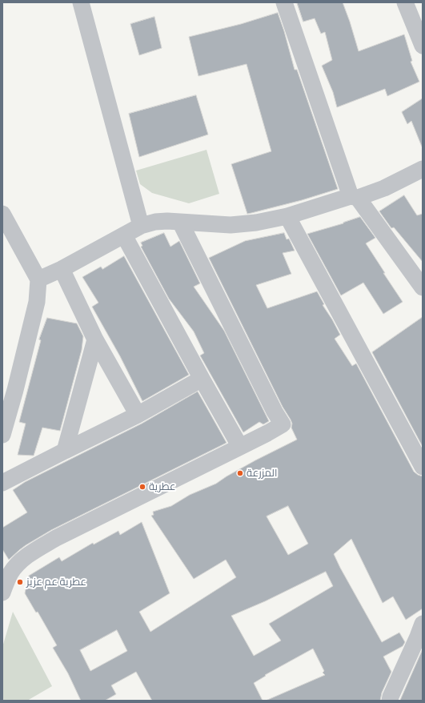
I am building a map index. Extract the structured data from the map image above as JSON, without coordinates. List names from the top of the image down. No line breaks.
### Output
{"places":["المزرعة","عطرية","عطرية عم عزيز"]}
